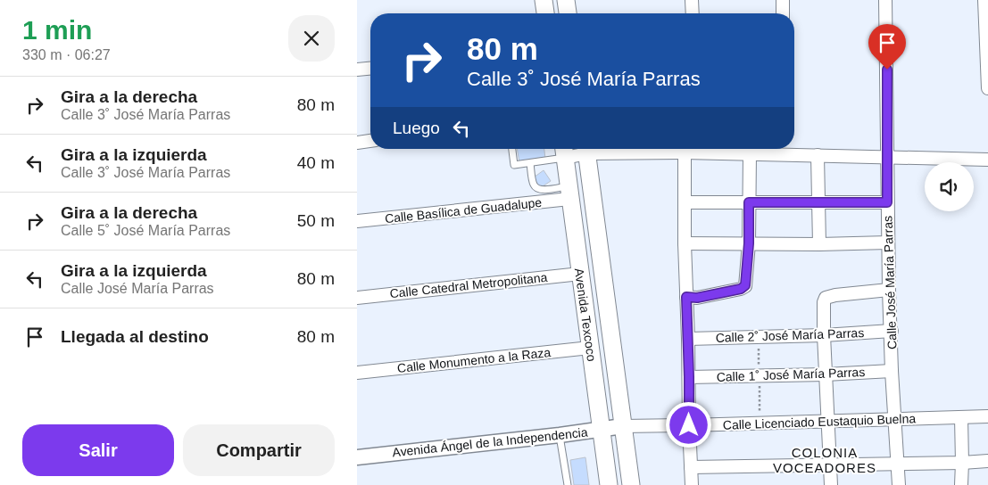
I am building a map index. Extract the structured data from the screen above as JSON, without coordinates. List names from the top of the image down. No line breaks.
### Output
{"streets":{"main road":["Avenida Texcoco"],"street":["Calle Basílica de Guadalupe","Calle José María Parras","Calle Catedral Metropolitana","Calle 2˚ José María Parras","Calle Monumento a la Raza","Calle 1˚ José María Parras","Calle Licenciado Eustaquio Buelna","Avenida Ángel de la Independencia"]},"crossings":[["Calle Basílica de Guadalupe","Avenida Texcoco"],["Calle José María Parras","Calle 2˚ José María Parras"],["Calle José María Parras","Calle 1˚ José María Parras"],["Calle José María Parras","Calle Licenciado Eustaquio Buelna"],["Calle Catedral Metropolitana","Avenida Texcoco"],["Avenida Texcoco","Calle Monumento a la Raza"],["Avenida Texcoco","Calle Licenciado Eustaquio Buelna"],["Avenida Texcoco","Avenida Ángel de la Independencia"],["Calle Licenciado Eustaquio Buelna","Avenida Ángel de la Independencia"]],"districts":["COLONIA VOCEADORES"],"page":{"heading":["1 min","330 m · 06:27"],"turn":["80 m","Calle 3˚ José María Parras"],"list":[{"name":"Gira a la derecha","note":"Calle 3˚ José María Parras","value":"80 m"},{"name":"Gira a la izquierda","note":"Calle 3˚ José María Parras","value":"40 m"},{"name":"Gira a la derecha","note":"Calle 5˚ José María Parras","value":"50 m"},{"name":"Gira a la izquierda","note":"Calle José María Parras","value":"80 m"},{"name":"Llegada al destino","value":"80 m"}],"then":"Luego","buttons":["Salir","Compartir"]}}
